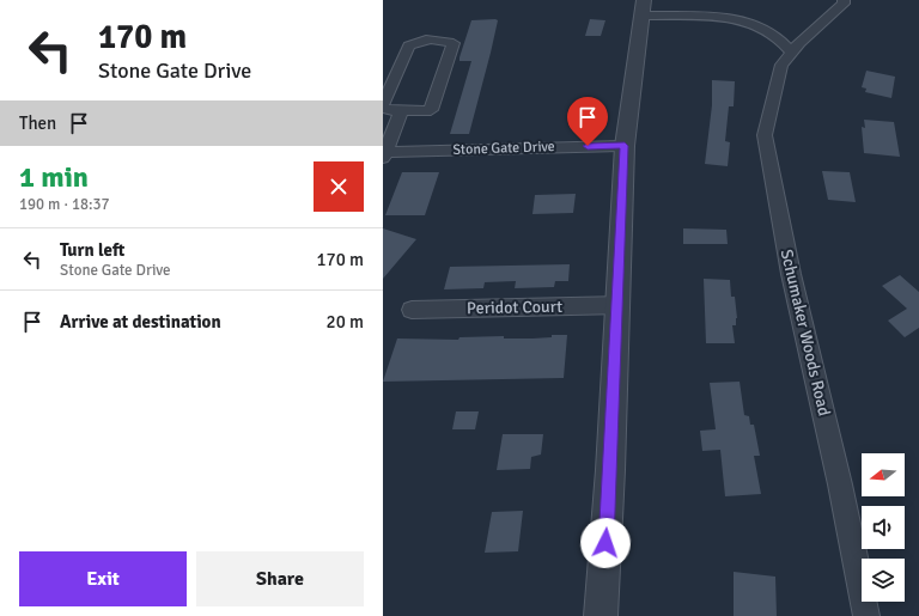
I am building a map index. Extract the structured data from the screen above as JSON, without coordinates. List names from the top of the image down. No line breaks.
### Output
{"streets":{"street":["Stone Gate Drive","Peridot Court","Schumaker Woods Road"]},"north":"left","page":{"turn":["170 m","Stone Gate Drive"],"then":"Then","heading":["1 min","190 m · 18:37"],"list":[{"name":"Turn left","note":"Stone Gate Drive","value":"170 m"},{"name":"Arrive at destination","value":"20 m"}],"buttons":["Exit","Share"]}}
